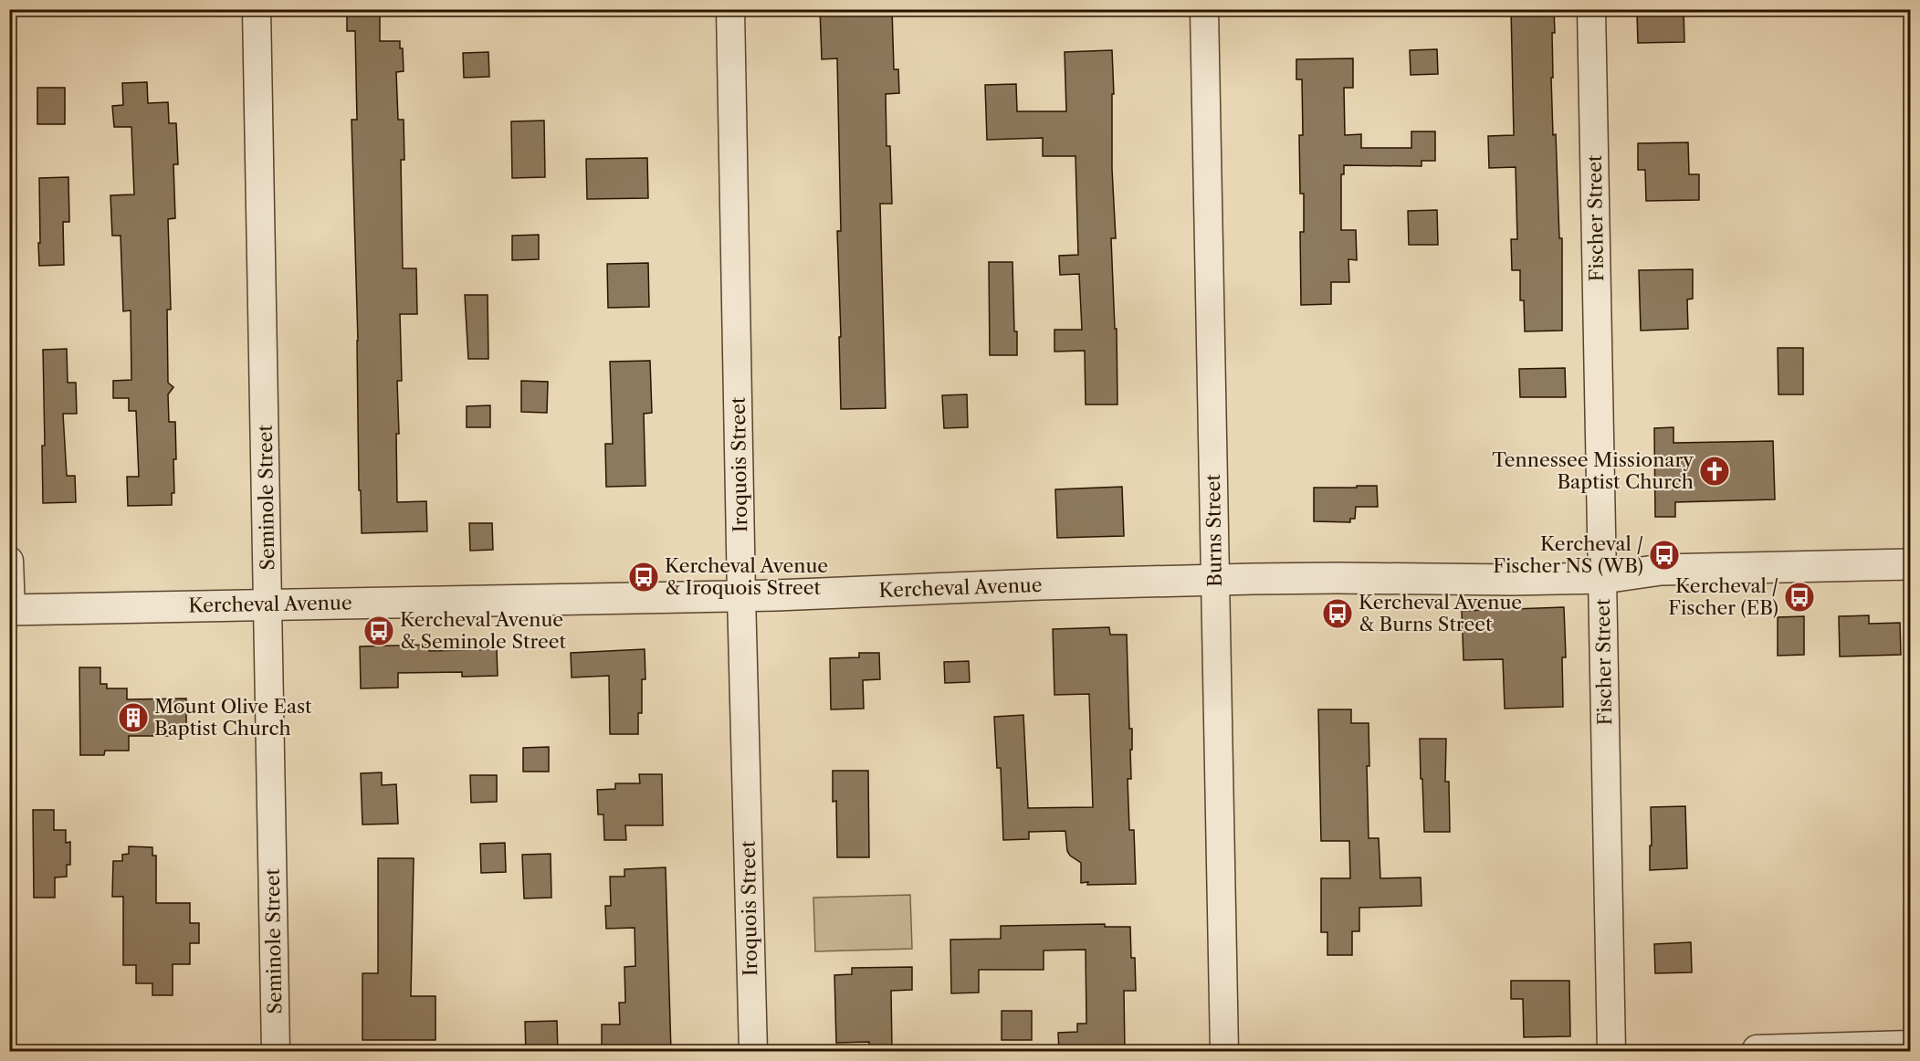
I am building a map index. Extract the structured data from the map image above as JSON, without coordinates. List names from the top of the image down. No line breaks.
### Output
{"streets":{"street":["Fischer Street","Iroquois Street","Seminole Street","Burns Street","Kercheval Avenue"]},"crossings":[["Fischer Street","Kercheval Avenue"],["Iroquois Street","Kercheval Avenue"],["Seminole Street","Kercheval Avenue"],["Burns Street","Kercheval Avenue"]],"places":{"church":["Tennessee Missionary Baptist Church"],"bus stop":["Kercheval / Fischer NS (WB)","Kercheval Avenue & Iroquois Street","Kercheval / Fischer (EB)","Kercheval Avenue & Burns Street","Kercheval Avenue & Seminole Street"],"building":["Mount Olive East Baptist Church"]}}
